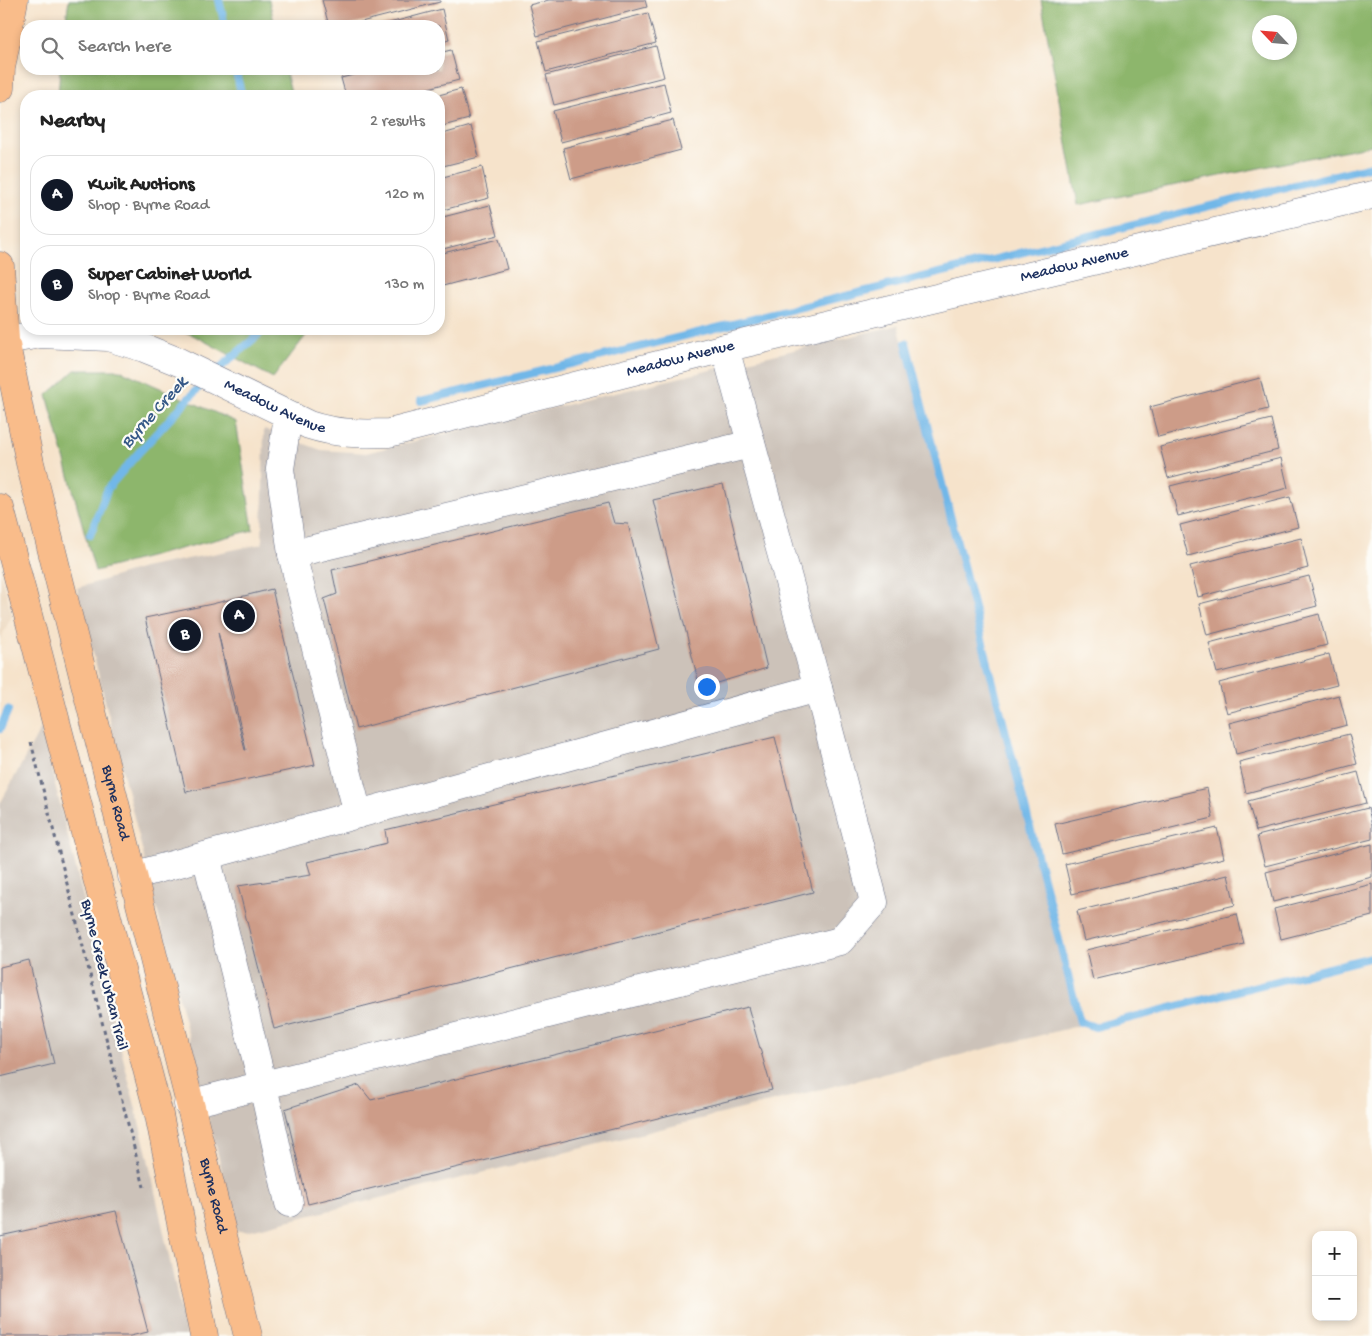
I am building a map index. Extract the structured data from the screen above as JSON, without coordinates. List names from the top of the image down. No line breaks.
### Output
{"streets":{"main road":["Byrne Road"],"street":["Meadow Avenue"],"path":["Byrne Creek Urban Trail"]},"crossings":[["Meadow Avenue","Byrne Road"]],"water":["Byrne Creek"],"north":"top left","page":{"search":"Search here","heading":["Nearby","2 results"],"list":[{"mark":"A","name":"Kwik Auctions","note":"Shop · Byrne Road","value":"120 m"},{"mark":"B","name":"Super Cabinet World","note":"Shop · Byrne Road","value":"130 m"}],"pins":["A","B"],"map_buttons":["+","−"]}}
